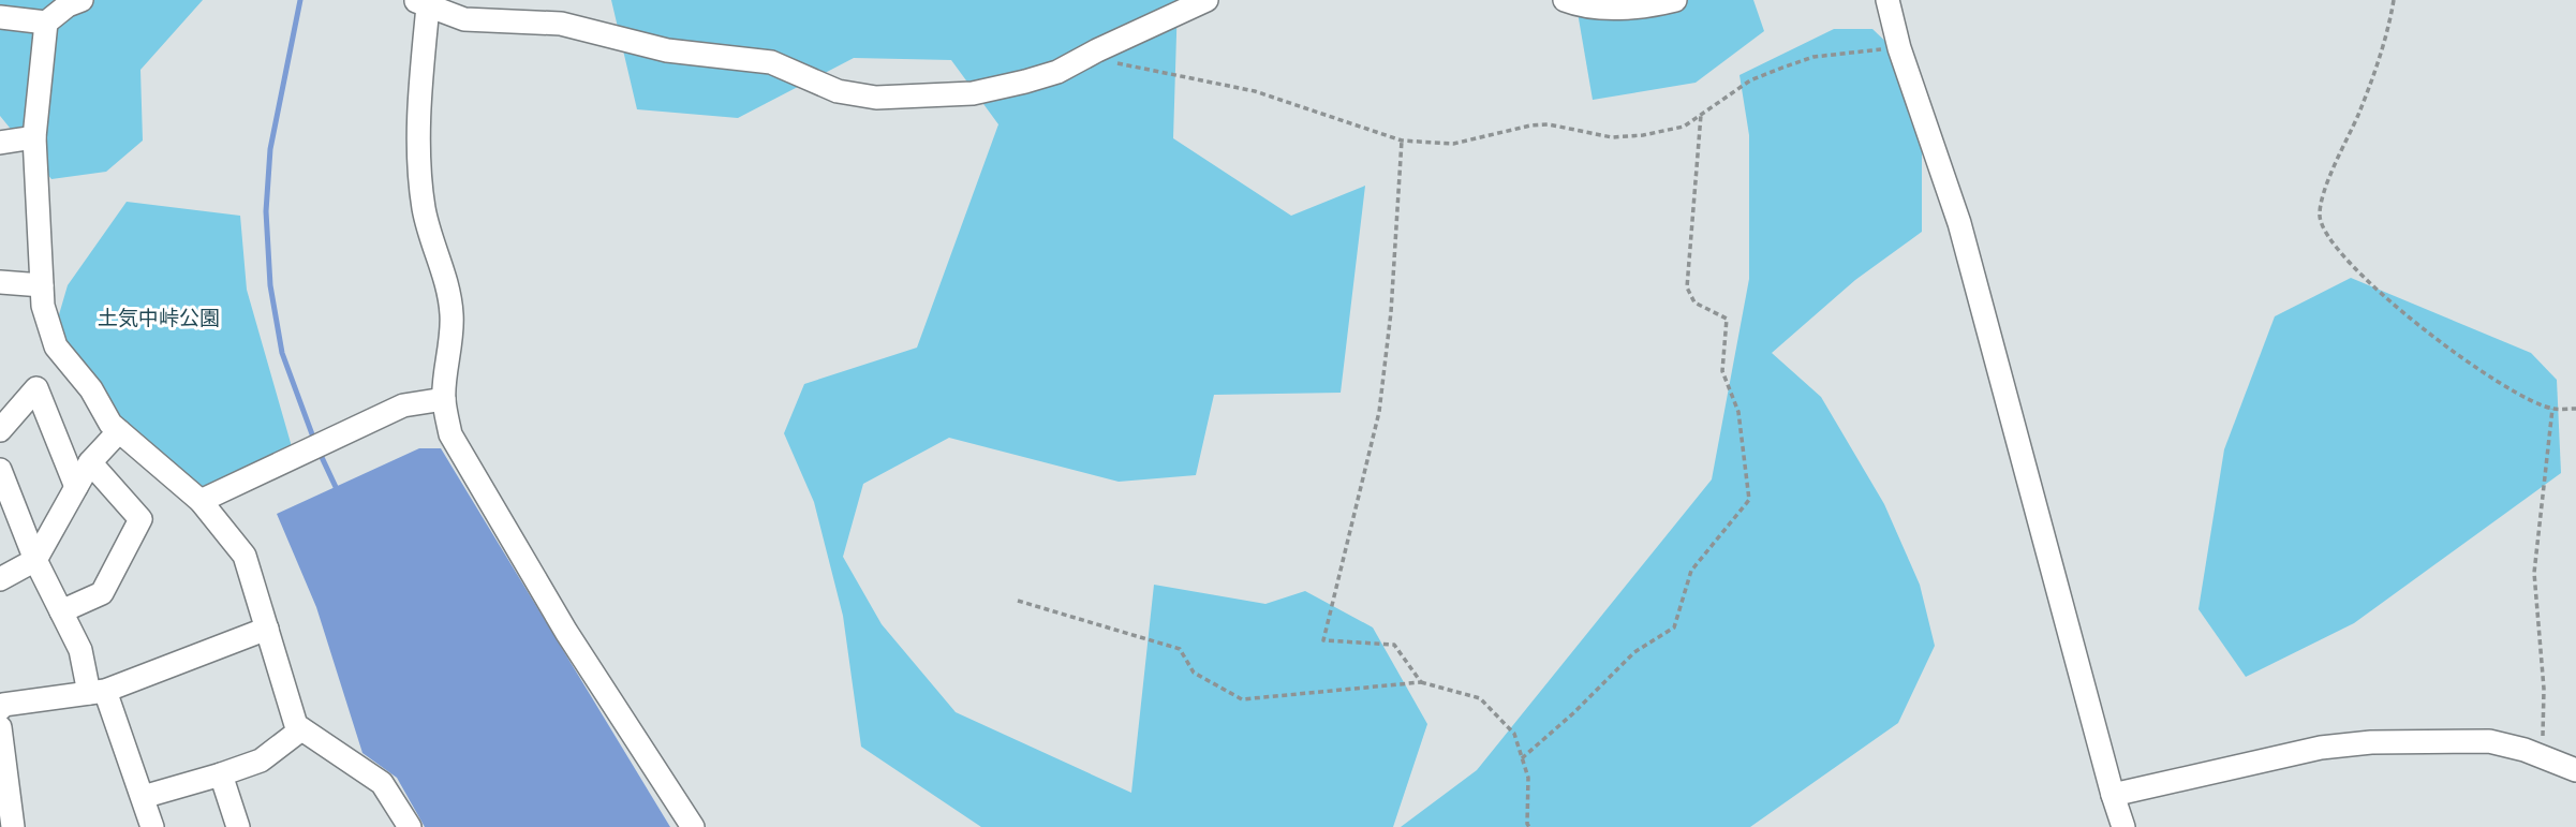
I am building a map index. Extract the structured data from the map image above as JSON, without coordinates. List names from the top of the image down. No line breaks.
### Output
{"parks":["土気中峠公園"]}
